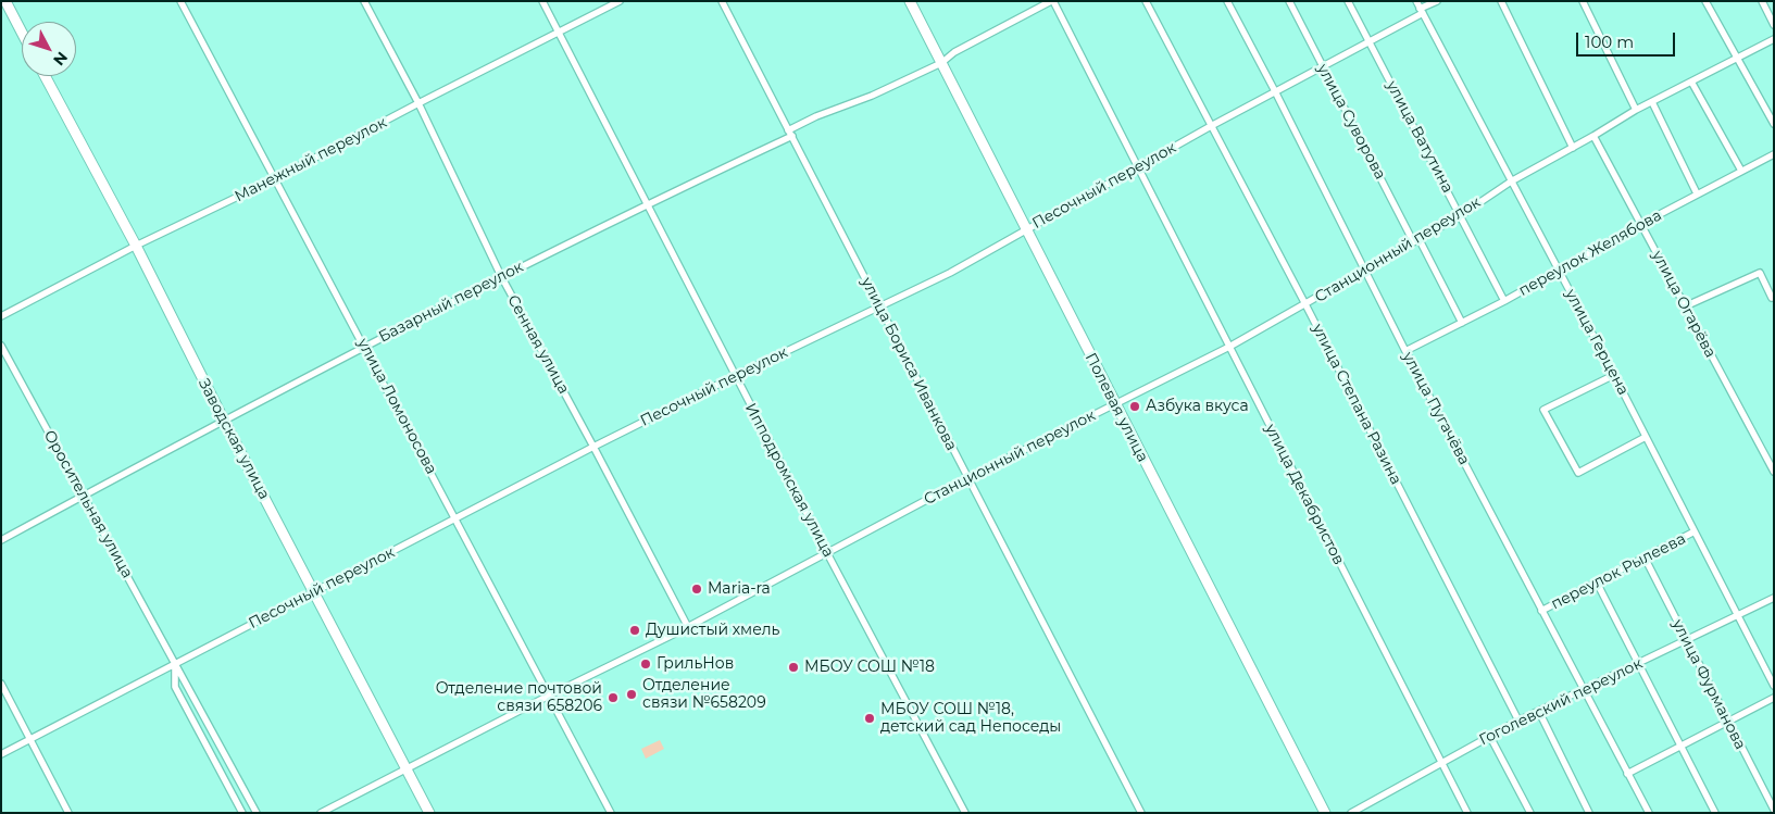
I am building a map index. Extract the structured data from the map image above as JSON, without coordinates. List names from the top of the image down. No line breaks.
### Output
{"streets":{"street":["улица Суворова","улица Ватутина","Манежный переулок","Песочный переулок","Станционный переулок","переулок Желябова","Базарный переулок","улица Огарёва","улица Герцена","Сенная улица","улица Бориса Иванкова","улица Степана Разина","улица Ломоносова","Полевая улица","улица Пугачёва","Заводская улица","Ипподромская улица","улица Декабристов","Оросительная улица","переулок Рылеева","улица Фурманова","Гоголевский переулок"]},"crossings":[["улица Суворова","Песочный переулок"],["улица Суворова","Станционный переулок"],["улица Суворова","переулок Желябова"],["улица Ватутина","Песочный переулок"],["улица Ватутина","Станционный переулок"],["улица Ватутина","переулок Желябова"],["Манежный переулок","Сенная улица"],["Манежный переулок","улица Ломоносова"],["Манежный переулок","Заводская улица"],["Манежный переулок","Ипподромская улица"],["Песочный переулок","улица Герцена"],["Песочный переулок","Сенная улица"],["Песочный переулок","улица Бориса Иванкова"],["Песочный переулок","улица Степана Разина"],["Песочный переулок","улица Ломоносова"],["Песочный переулок","Полевая улица"],["Песочный переулок","улица Пугачёва"],["Песочный переулок","Заводская улица"],["Песочный переулок","Ипподромская улица"],["Песочный переулок","улица Декабристов"],["Песочный переулок","Оросительная улица"],["Станционный переулок","улица Огарёва"],["Станционный переулок","улица Герцена"],["Станционный переулок","Сенная улица"],["Станционный переулок","улица Бориса Иванкова"],["Станционный переулок","улица Степана Разина"],["Станционный переулок","улица Ломоносова"],["Станционный переулок","Полевая улица"],["Станционный переулок","улица Пугачёва"],["Станционный переулок","Заводская улица"],["Станционный переулок","Ипподромская улица"],["Станционный переулок","улица Декабристов"],["переулок Желябова","улица Огарёва"],["переулок Желябова","улица Герцена"],["переулок Желябова","улица Пугачёва"],["Базарный переулок","Сенная улица"],["Базарный переулок","улица Бориса Иванкова"],["Базарный переулок","улица Ломоносова"],["Базарный переулок","Полевая улица"],["Базарный переулок","Заводская улица"],["Базарный переулок","Ипподромская улица"],["Базарный переулок","улица Декабристов"],["Базарный переулок","Оросительная улица"],["улица Герцена","переулок Рылеева"],["улица Герцена","Гоголевский переулок"],["улица Степана Разина","Гоголевский переулок"],["улица Пугачёва","переулок Рылеева"],["улица Пугачёва","Гоголевский переулок"],["улица Декабристов","Гоголевский переулок"],["переулок Рылеева","улица Фурманова"],["улица Фурманова","Гоголевский переулок"]],"places":["Азбука вкуса","Maria-ra","Душистый хмель","ГрильНов","МБОУ СОШ №18","Отделение связи №658209","Отделение почтовой связи 658206","МБОУ СОШ №18, детский сад Непоседы"],"scale_bar":"100 m","north":"bottom right"}
